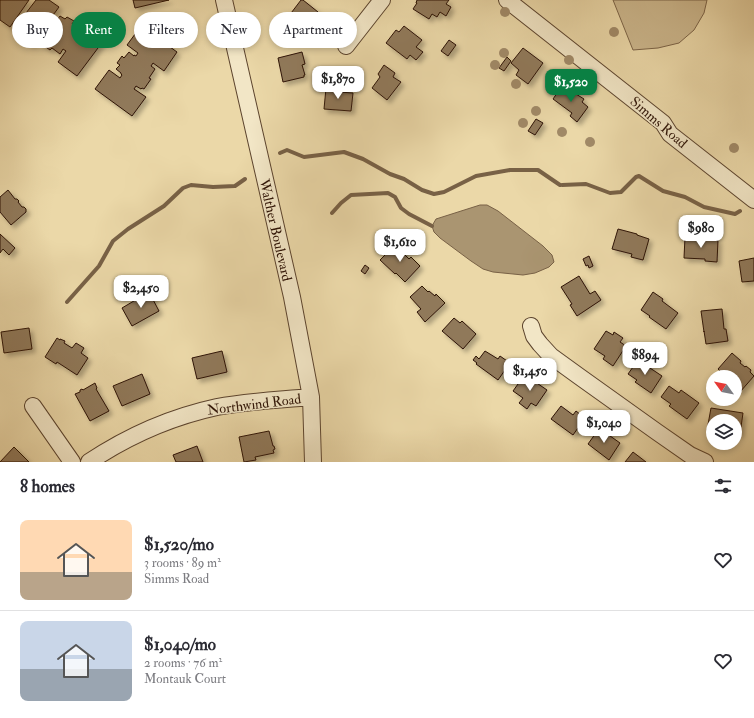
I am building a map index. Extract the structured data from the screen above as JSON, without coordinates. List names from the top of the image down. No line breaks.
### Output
{"streets":{"street":["Simms Road","Walther Boulevard","Northwind Road"]},"crossings":[["Walther Boulevard","Northwind Road"]],"north":"top left","page":{"chip":["Buy","Rent","Filters","New","Apartment"],"price":["$1,870","$1,520","$980","$1,610","$2,450","$894","$1,450","$1,040"],"heading":"8 homes","list":[{"name":"$1,520/mo","note":"3 rooms · 89 m² · Simms Road"},{"name":"$1,040/mo","note":"2 rooms · 76 m² · Montauk Court"}]}}
